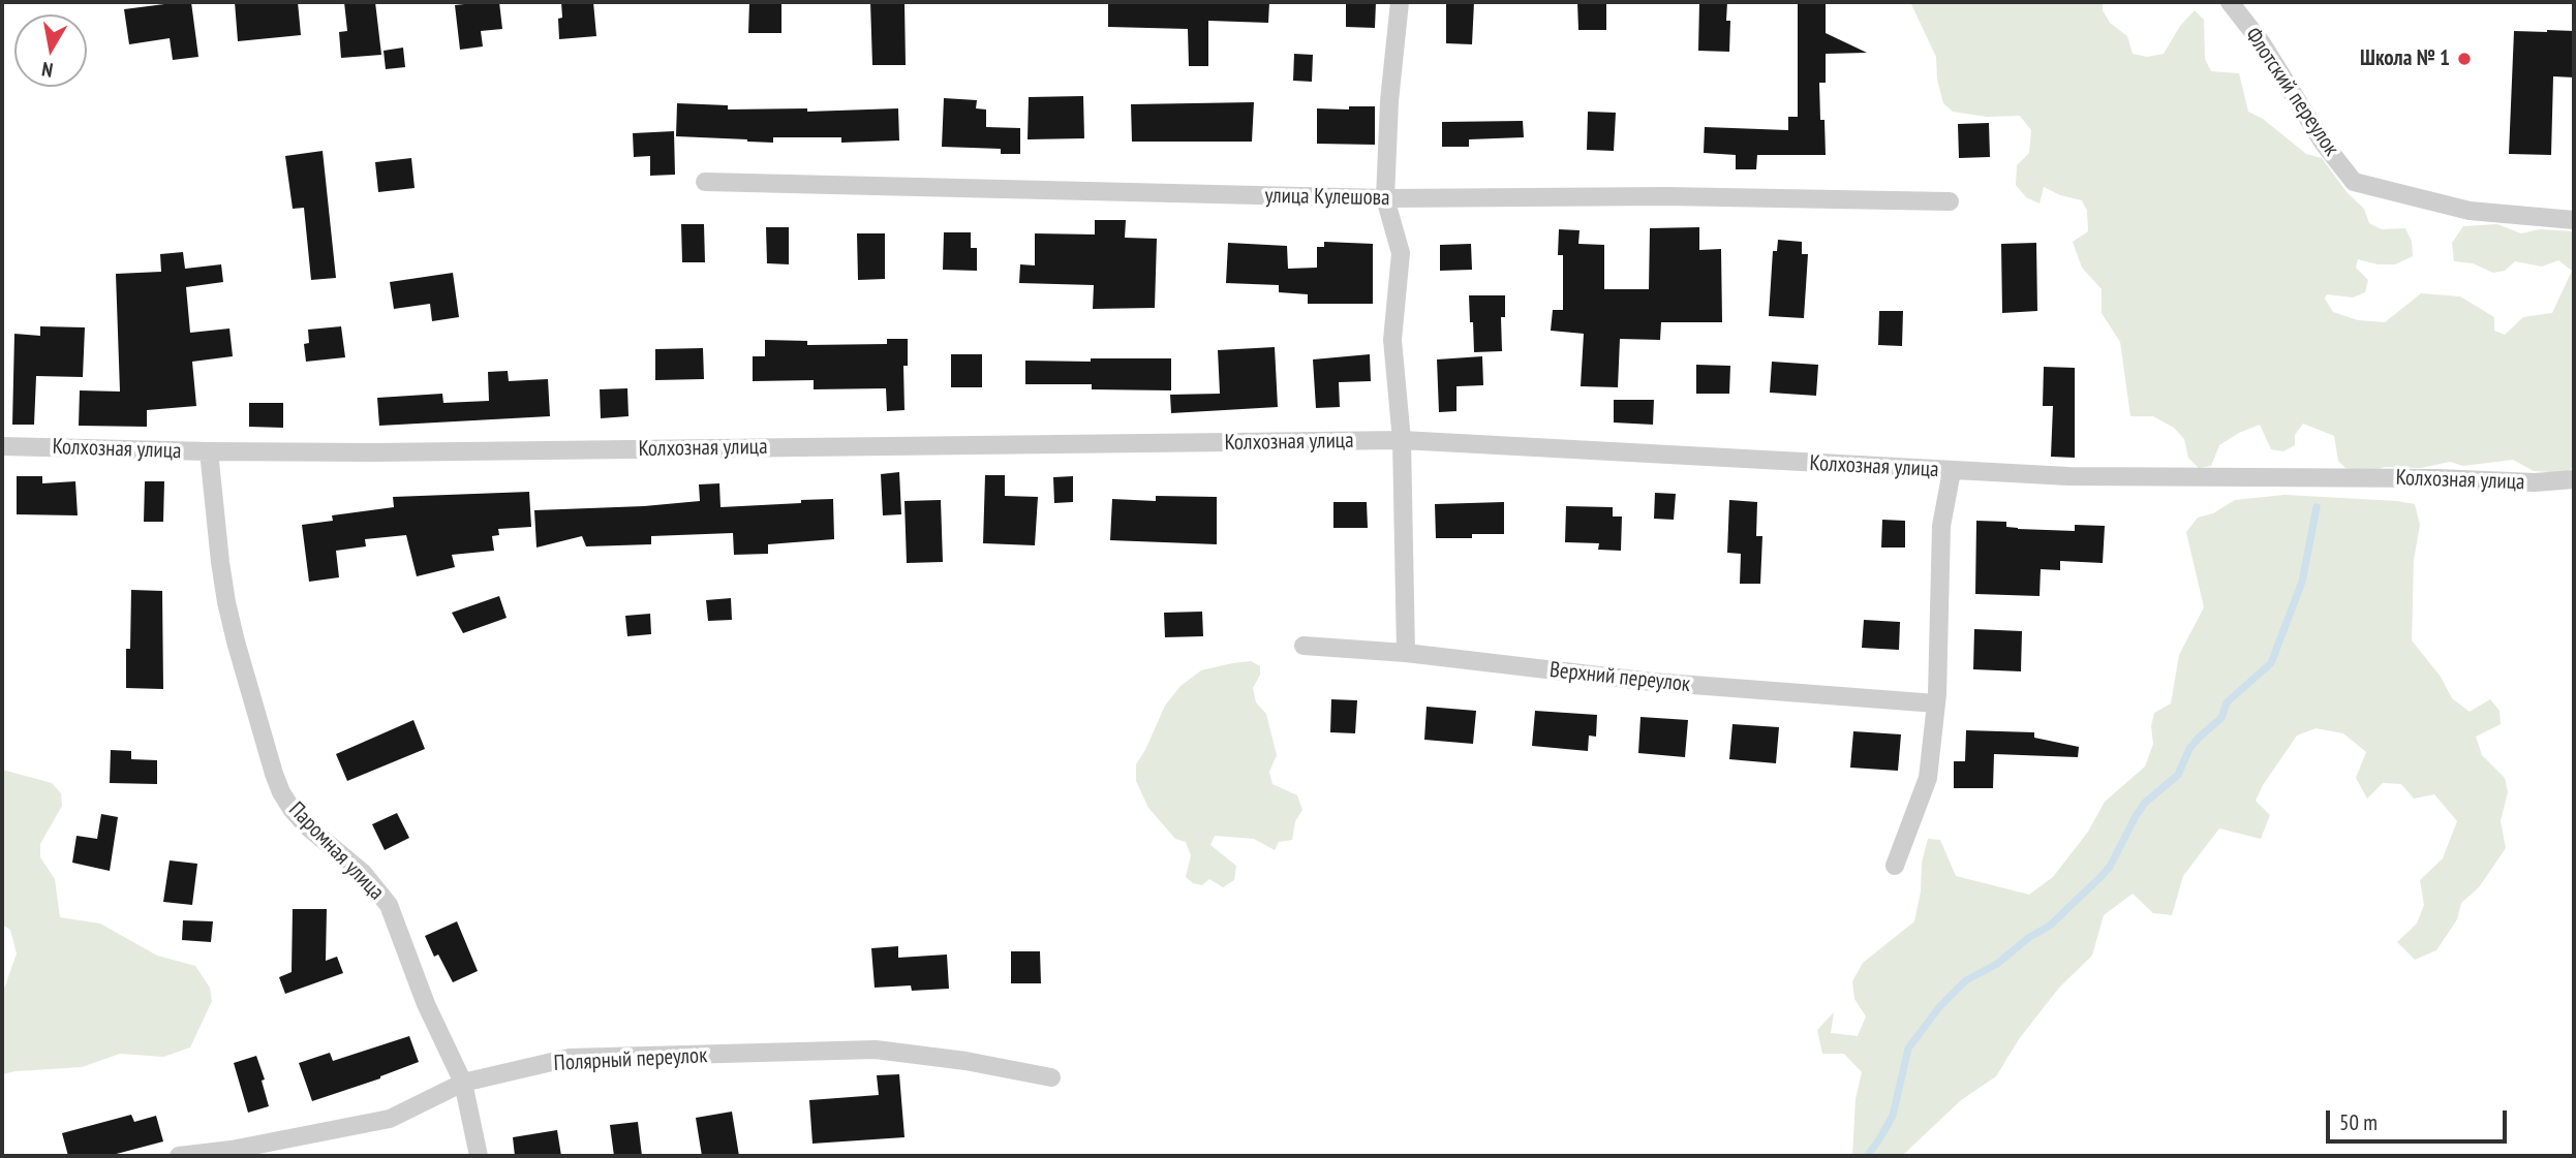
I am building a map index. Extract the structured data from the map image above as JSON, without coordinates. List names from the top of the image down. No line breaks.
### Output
{"streets":{"street":["Флотский переулок","улица Кулешова","Колхозная улица","Верхний переулок","Паромная улица","Полярный переулок"]},"crossings":[["Колхозная улица","Паромная улица"],["Паромная улица","Полярный переулок"]],"places":["Школа № 1"],"scale_bar":"50 m","north":"bottom"}
